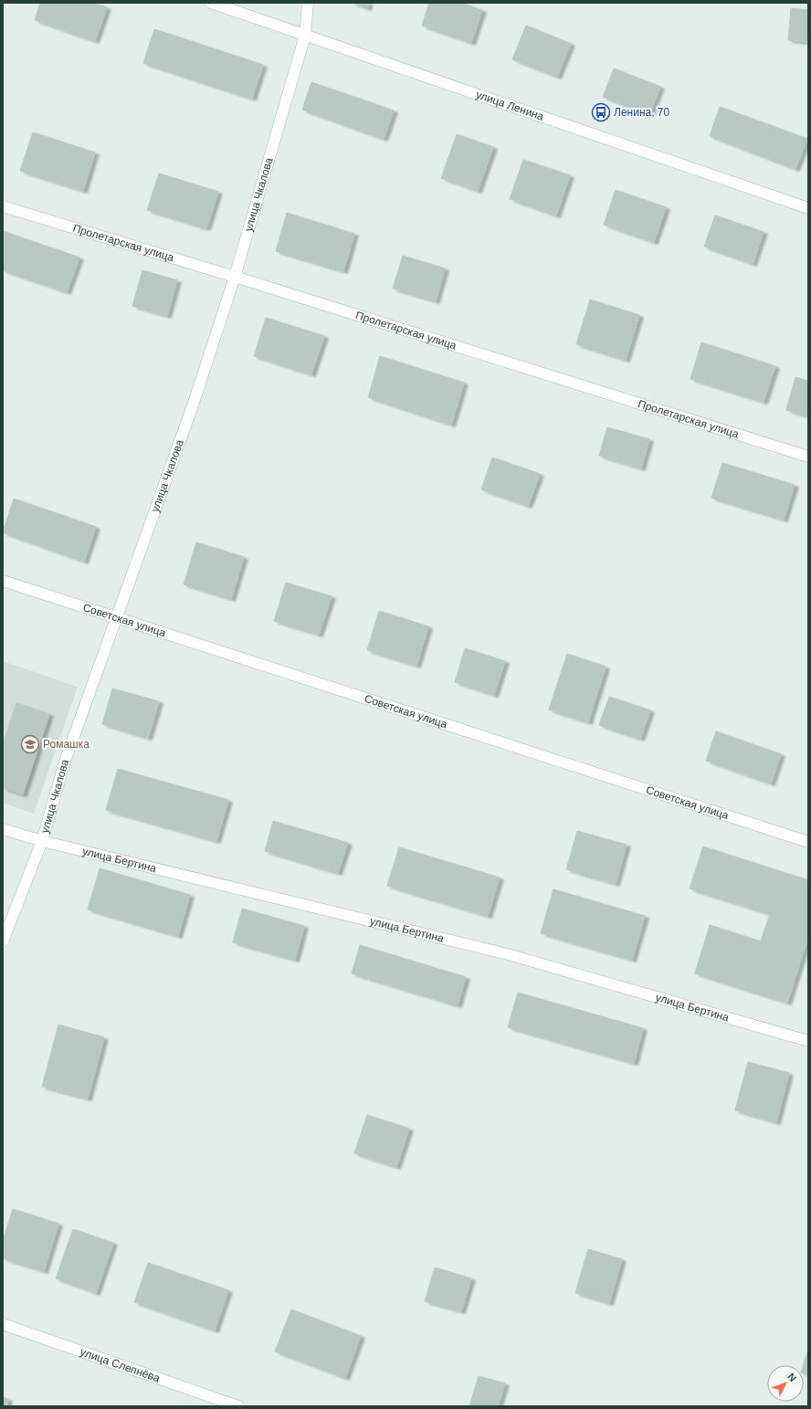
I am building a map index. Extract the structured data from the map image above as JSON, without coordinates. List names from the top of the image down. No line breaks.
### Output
{"streets":{"street":["улица Ленина","улица Чкалова","Пролетарская улица","Советская улица","улица Бертина","улица Слепнёва"]},"crossings":[["улица Ленина","улица Чкалова"],["улица Чкалова","Пролетарская улица"],["улица Чкалова","Советская улица"],["улица Чкалова","улица Бертина"]],"places":{"bus stop":["Ленина, 70"],"school or university":["Ромашка"]},"north":"top right"}
